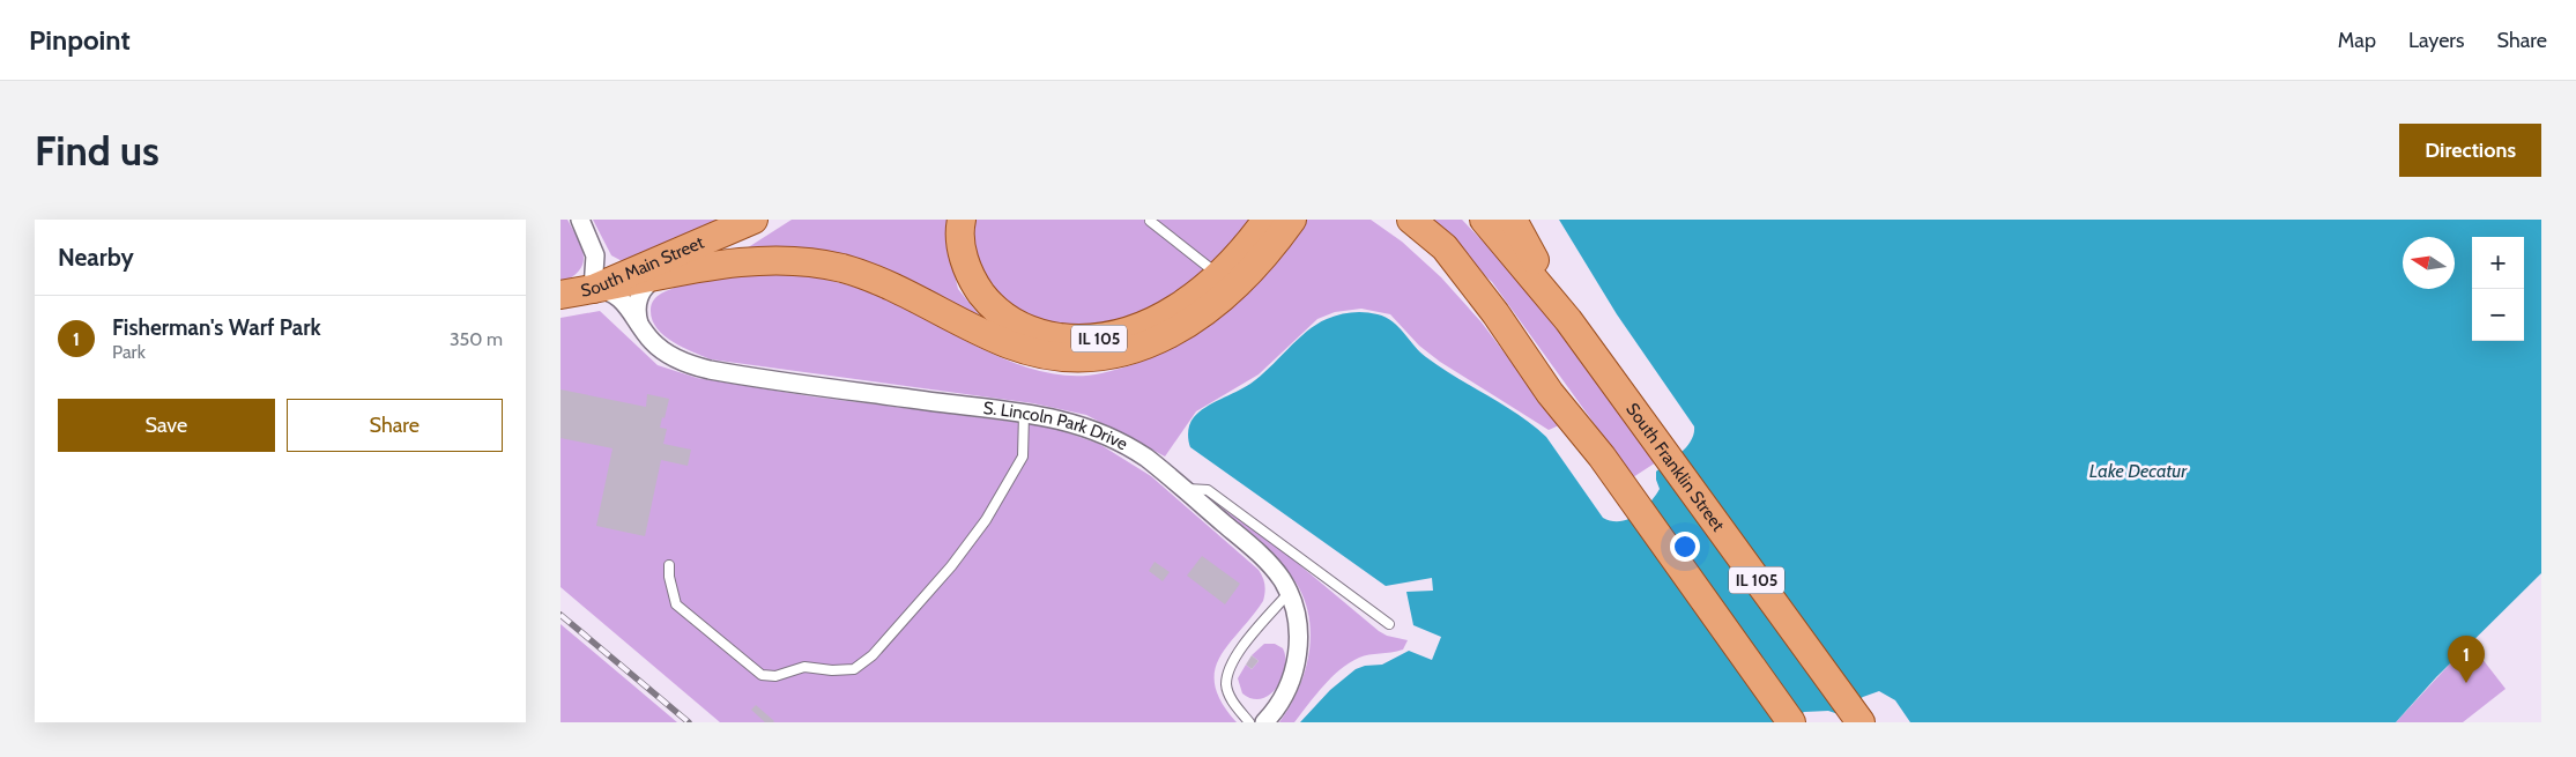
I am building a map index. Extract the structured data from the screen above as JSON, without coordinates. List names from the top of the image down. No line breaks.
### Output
{"streets":{"main road":["South Main Street","IL 105","South Franklin Street"],"street":["S. Lincoln Park Drive"]},"crossings":[["South Main Street","S. Lincoln Park Drive"],["IL 105","South Franklin Street"]],"water":["Lake Decatur"],"north":"left","page":{"header":"Pinpoint","nav":["Map","Layers","Share"],"buttons":["Directions",["Save","Share"]],"title":"Find us","heading":"Nearby","map_buttons":["+","−"],"list":[{"mark":"1","name":"Fisherman's Warf Park","note":"Park","value":"350 m"}],"pins":"1"}}
